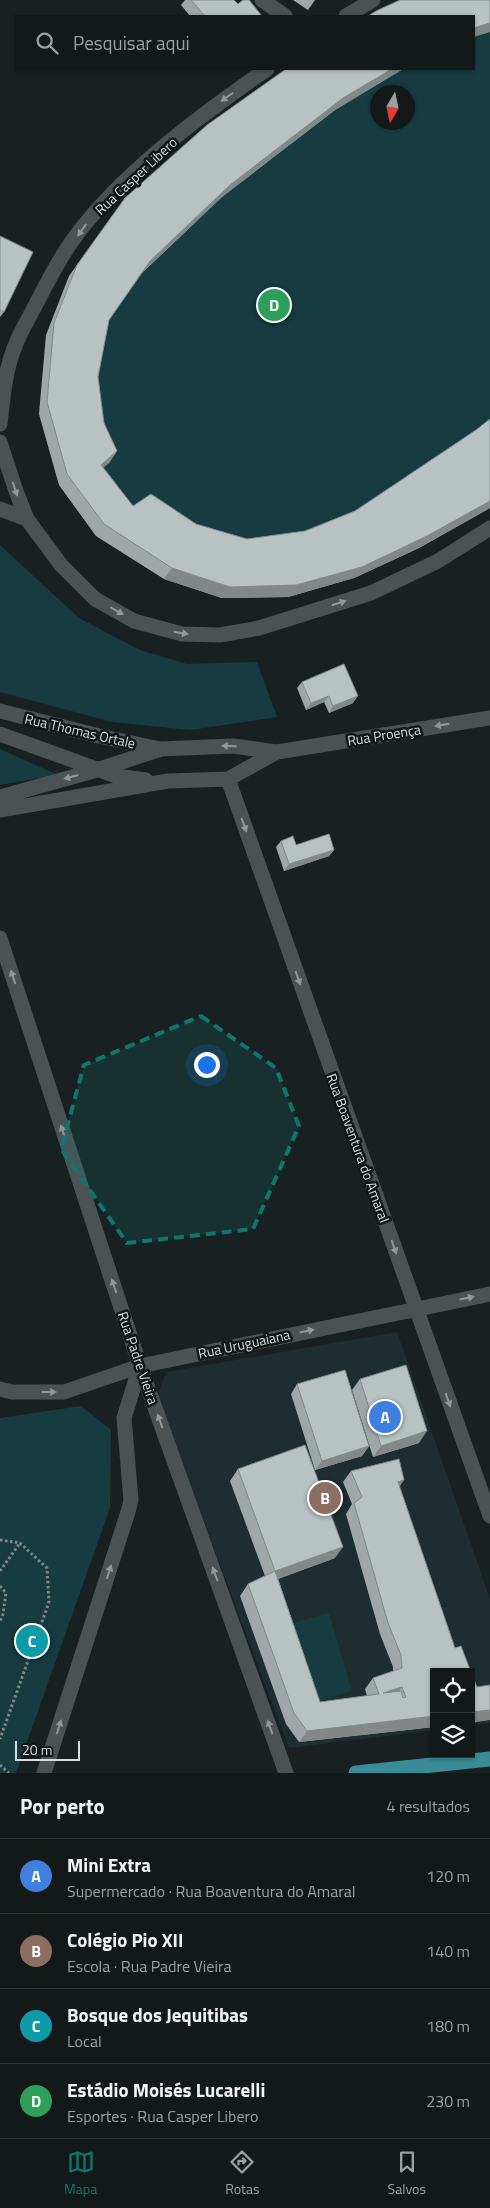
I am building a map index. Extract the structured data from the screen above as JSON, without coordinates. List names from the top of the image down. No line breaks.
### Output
{"streets":{"street":["Rua Casper Libero","Rua Thomas Ortale","Rua Proença","Rua Boaventura do Amaral","Rua Uruguaiana","Rua Padre Vieira"]},"crossings":[["Rua Thomas Ortale","Rua Proença"],["Rua Proença","Rua Boaventura do Amaral"],["Rua Boaventura do Amaral","Rua Uruguaiana"],["Rua Uruguaiana","Rua Padre Vieira"]],"one_way":["Rua Casper Libero","Rua Boaventura do Amaral","Rua Uruguaiana","Rua Padre Vieira"],"scale_bar":"20 m","north":"bottom","page":{"search":"Pesquisar aqui","pins":["D","A","B","C"],"scale":"20 m","heading":["Por perto","4 resultados"],"list":[{"mark":"A","name":"Mini Extra","note":"Supermercado · Rua Boaventura do Amaral","value":"120 m"},{"mark":"B","name":"Colégio Pio XII","note":"Escola · Rua Padre Vieira","value":"140 m"},{"mark":"C","name":"Bosque dos Jequitibas","note":"Local","value":"180 m"},{"mark":"D","name":"Estádio Moisés Lucarelli","note":"Esportes · Rua Casper Libero","value":"230 m"}],"nav":["Mapa","Rotas","Salvos"]}}
